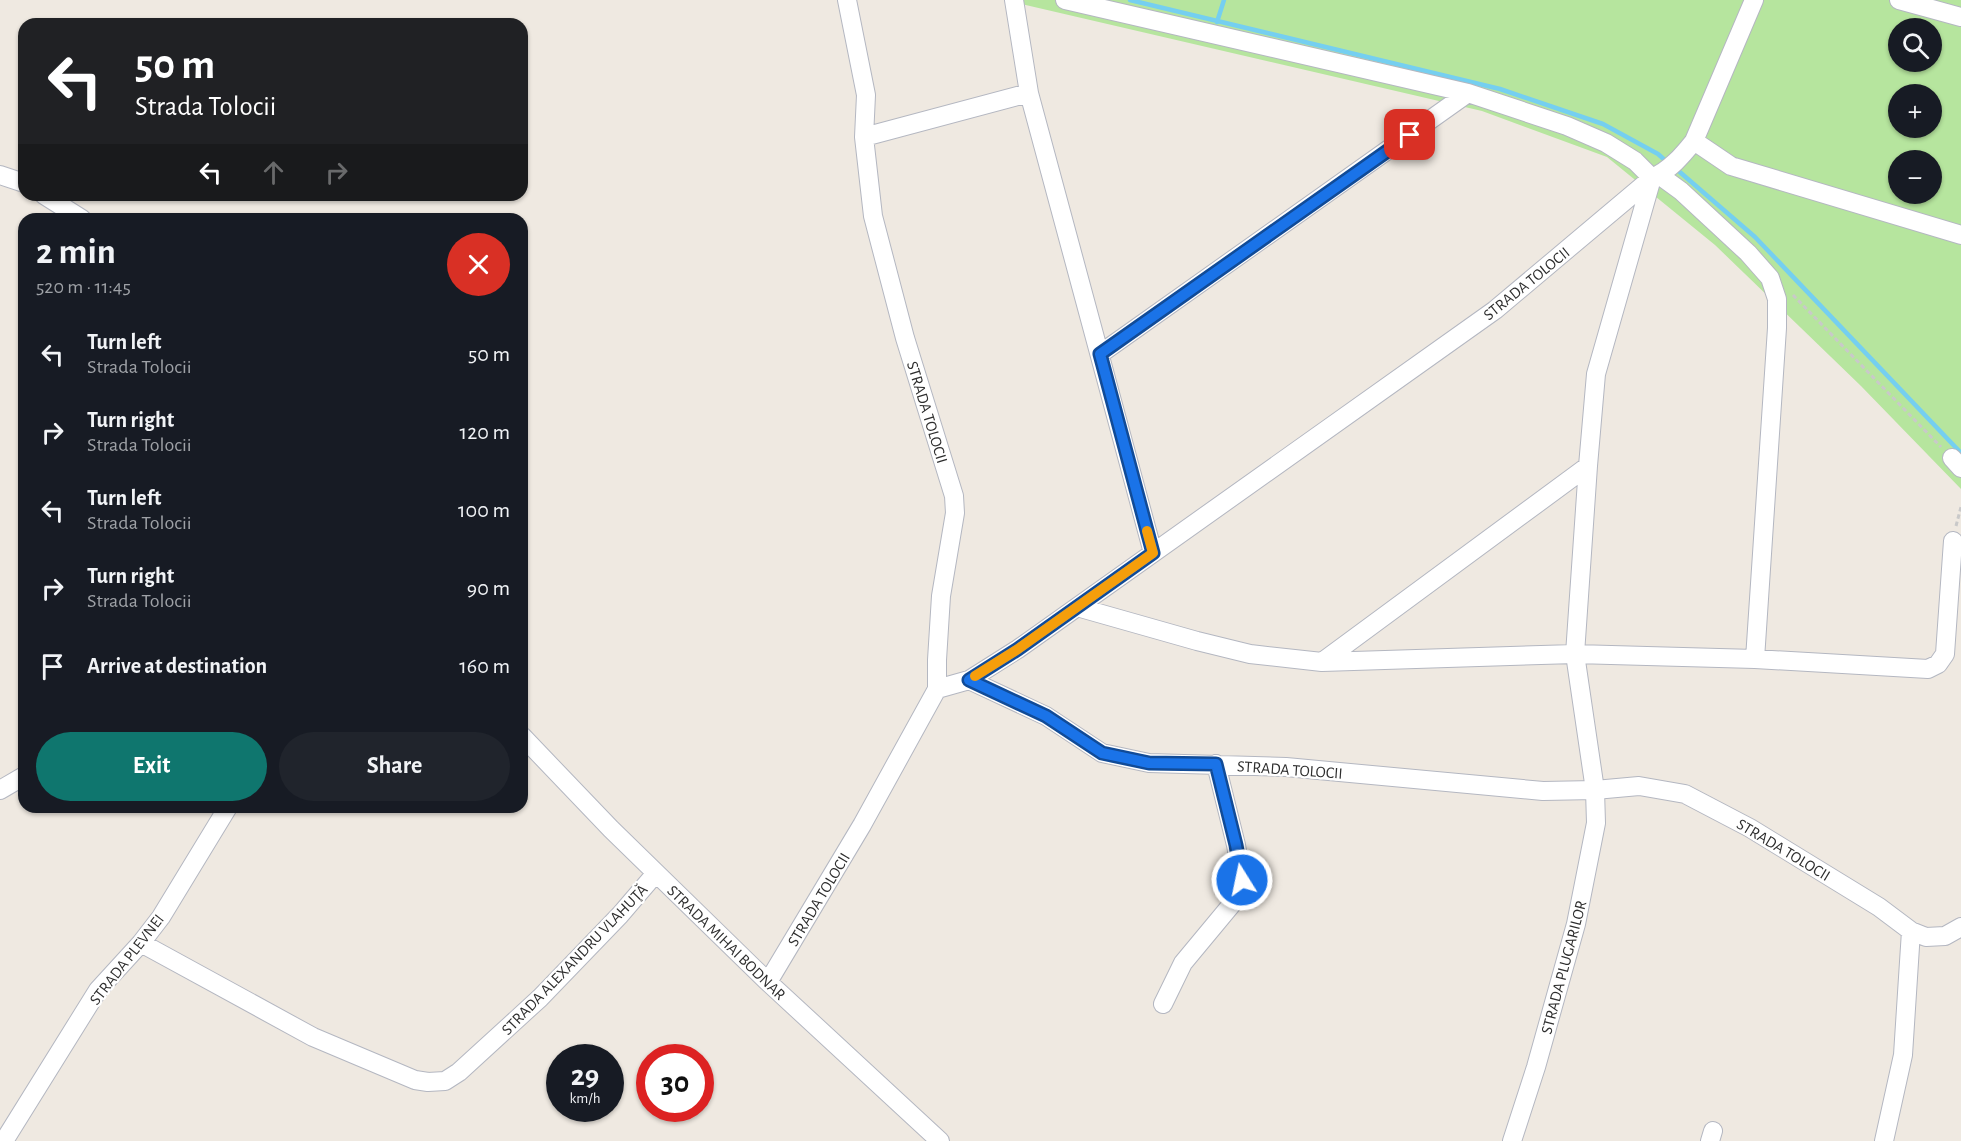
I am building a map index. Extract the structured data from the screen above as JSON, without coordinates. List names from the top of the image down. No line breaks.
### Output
{"streets":{"street":["STRADA TOLOCII","STRADA MIHAI BODNAR","STRADA PLEVNEI","STRADA ALEXANDRU VLAHUŢĂ","STRADA PLUGARILOR"]},"crossings":[["STRADA TOLOCII","STRADA MIHAI BODNAR"],["STRADA TOLOCII","STRADA PLUGARILOR"],["STRADA MIHAI BODNAR","STRADA ALEXANDRU VLAHUŢĂ"],["STRADA PLEVNEI","STRADA ALEXANDRU VLAHUŢĂ"]],"page":{"map_buttons":["+","−"],"turn":["50 m","Strada Tolocii"],"heading":["2 min","520 m · 11:45"],"list":[{"name":"Turn left","note":"Strada Tolocii","value":"50 m"},{"name":"Turn right","note":"Strada Tolocii","value":"120 m"},{"name":"Turn left","note":"Strada Tolocii","value":"100 m"},{"name":"Turn right","note":"Strada Tolocii","value":"90 m"},{"name":"Arrive at destination","value":"160 m"}],"buttons":["Exit","Share"],"speed":"29 km/h","limit":"30"}}
